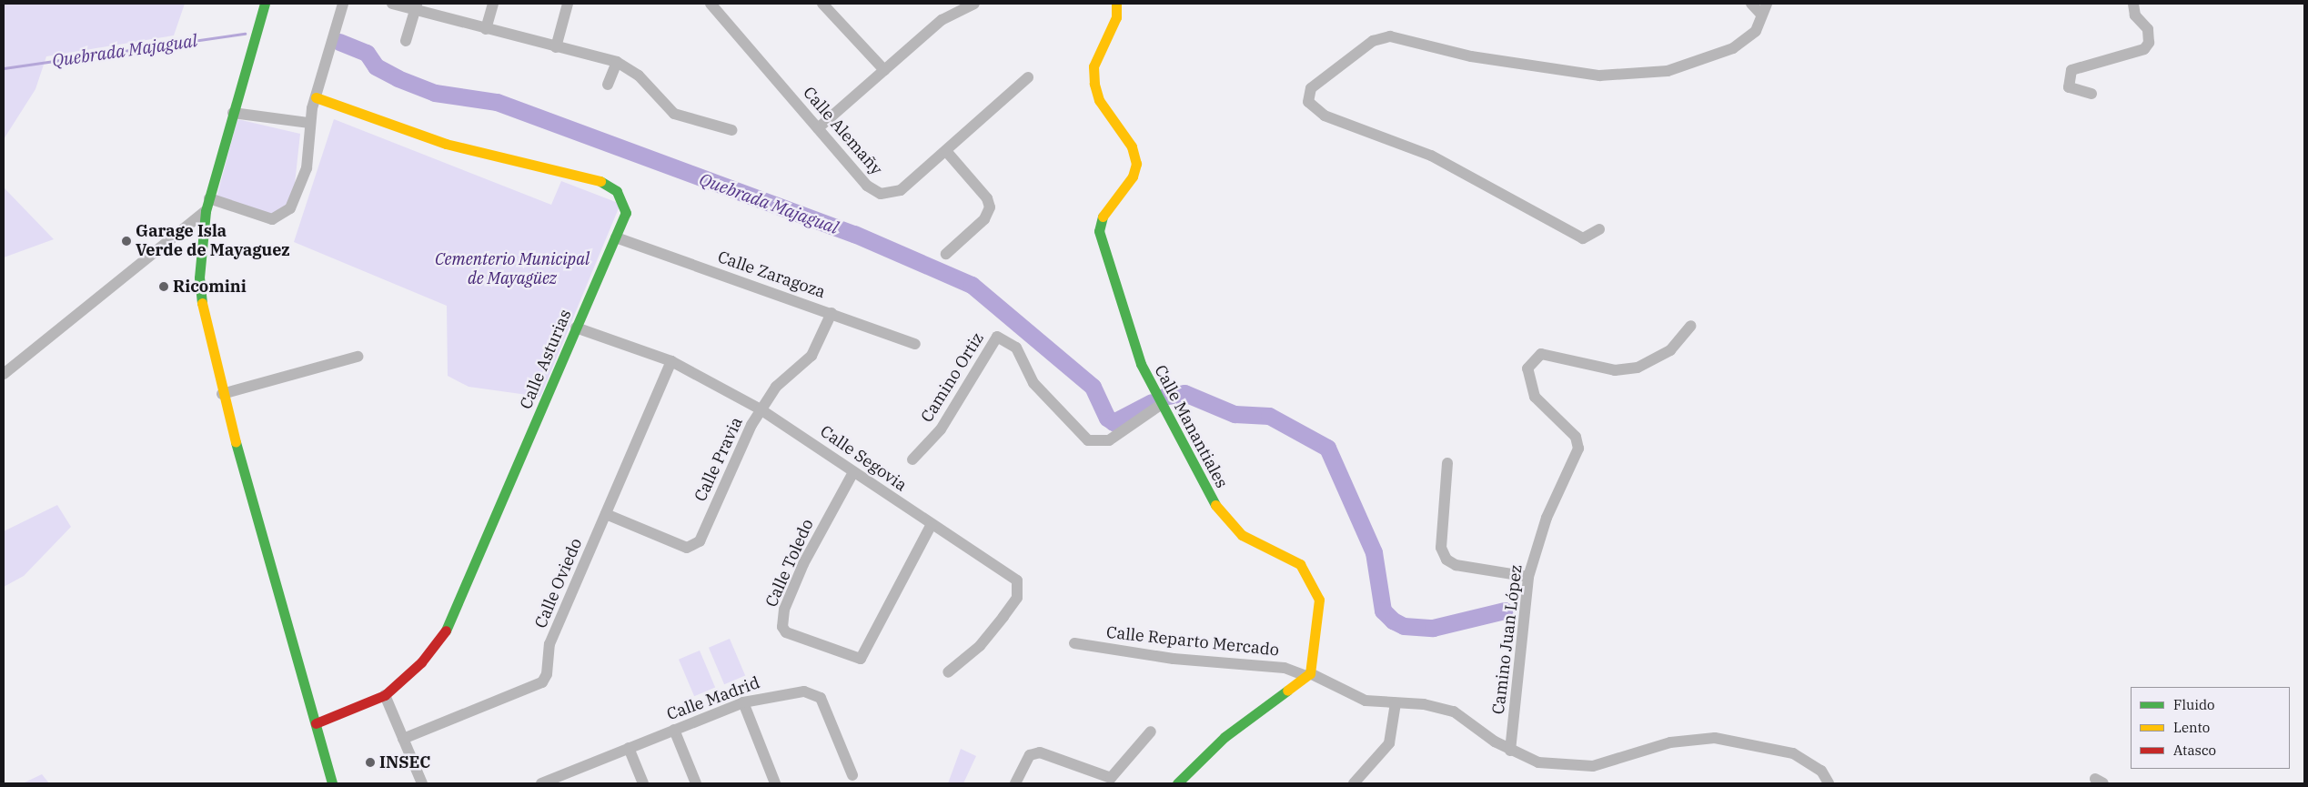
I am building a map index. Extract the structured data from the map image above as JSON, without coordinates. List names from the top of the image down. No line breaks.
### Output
{"streets":{"street":["Calle Alemañy","Calle Zaragoza","Calle Asturias","Camino Ortiz","Calle Manantiales","Calle Segovia","Calle Pravia","Calle Toledo","Calle Oviedo","Camino Juan López","Calle Reparto Mercado","Calle Madrid"]},"crossings":[["Calle Zaragoza","Calle Asturias"],["Calle Zaragoza","Calle Pravia"],["Calle Asturias","Calle Segovia"],["Camino Ortiz","Calle Manantiales"],["Calle Manantiales","Calle Reparto Mercado"],["Calle Segovia","Calle Pravia"],["Calle Segovia","Calle Toledo"],["Calle Segovia","Calle Oviedo"],["Calle Pravia","Calle Oviedo"],["Camino Juan López","Calle Reparto Mercado"]],"water":["Quebrada Majagual"],"parks":["Cementerio Municipal de Mayagüez"],"places":["Garage Isla Verde de Mayaguez","Ricomini","INSEC"],"legend":["Fluido","Lento","Atasco"]}
